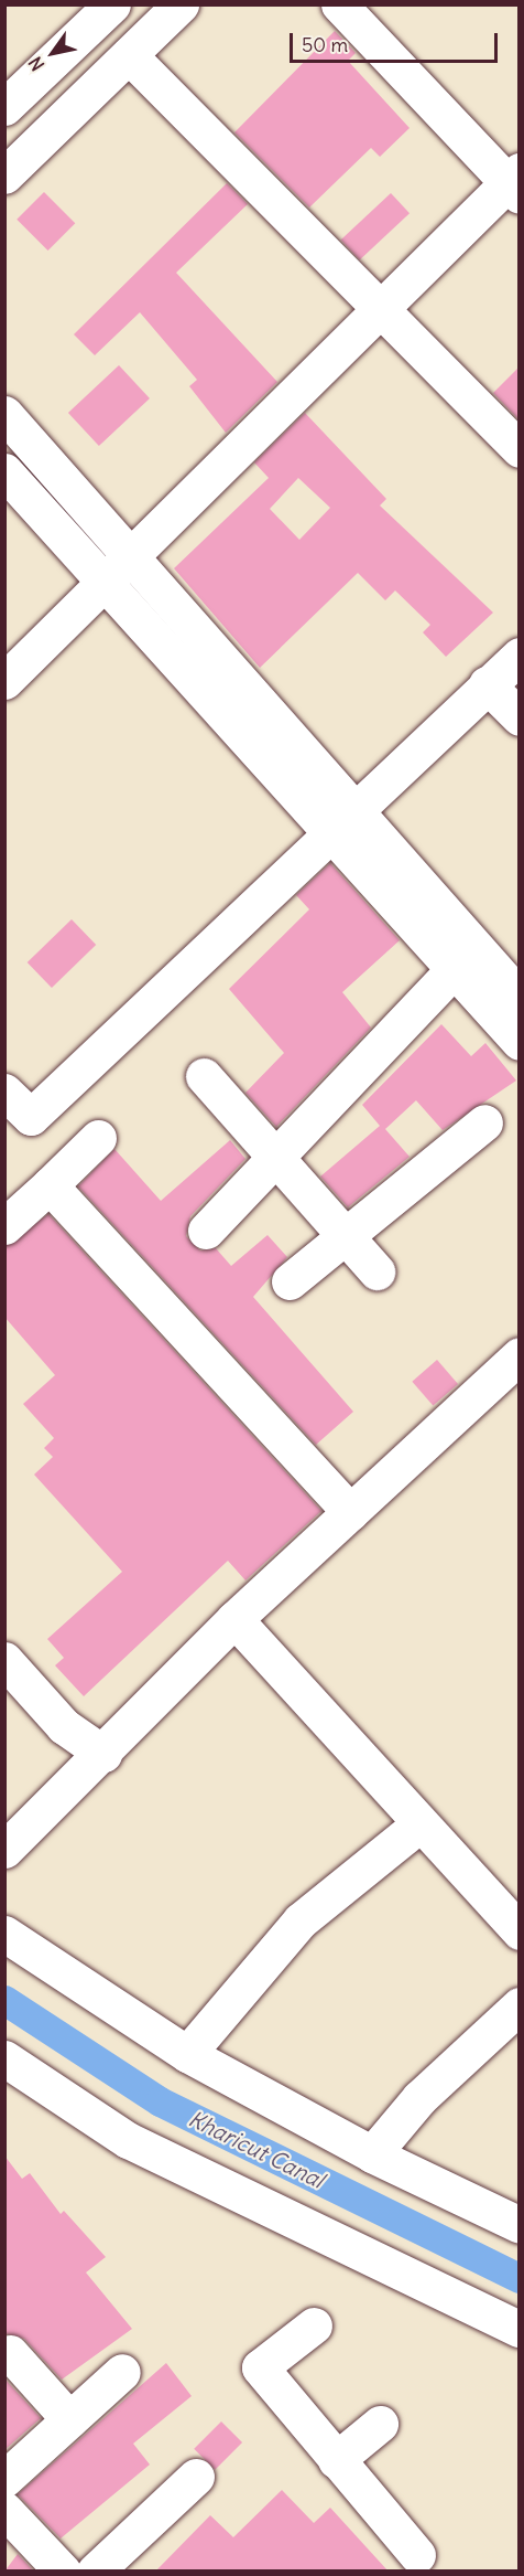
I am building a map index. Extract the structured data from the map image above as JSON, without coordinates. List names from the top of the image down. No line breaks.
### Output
{"water":["Kharicut Canal"],"scale_bar":"50 m","north":"bottom left"}
